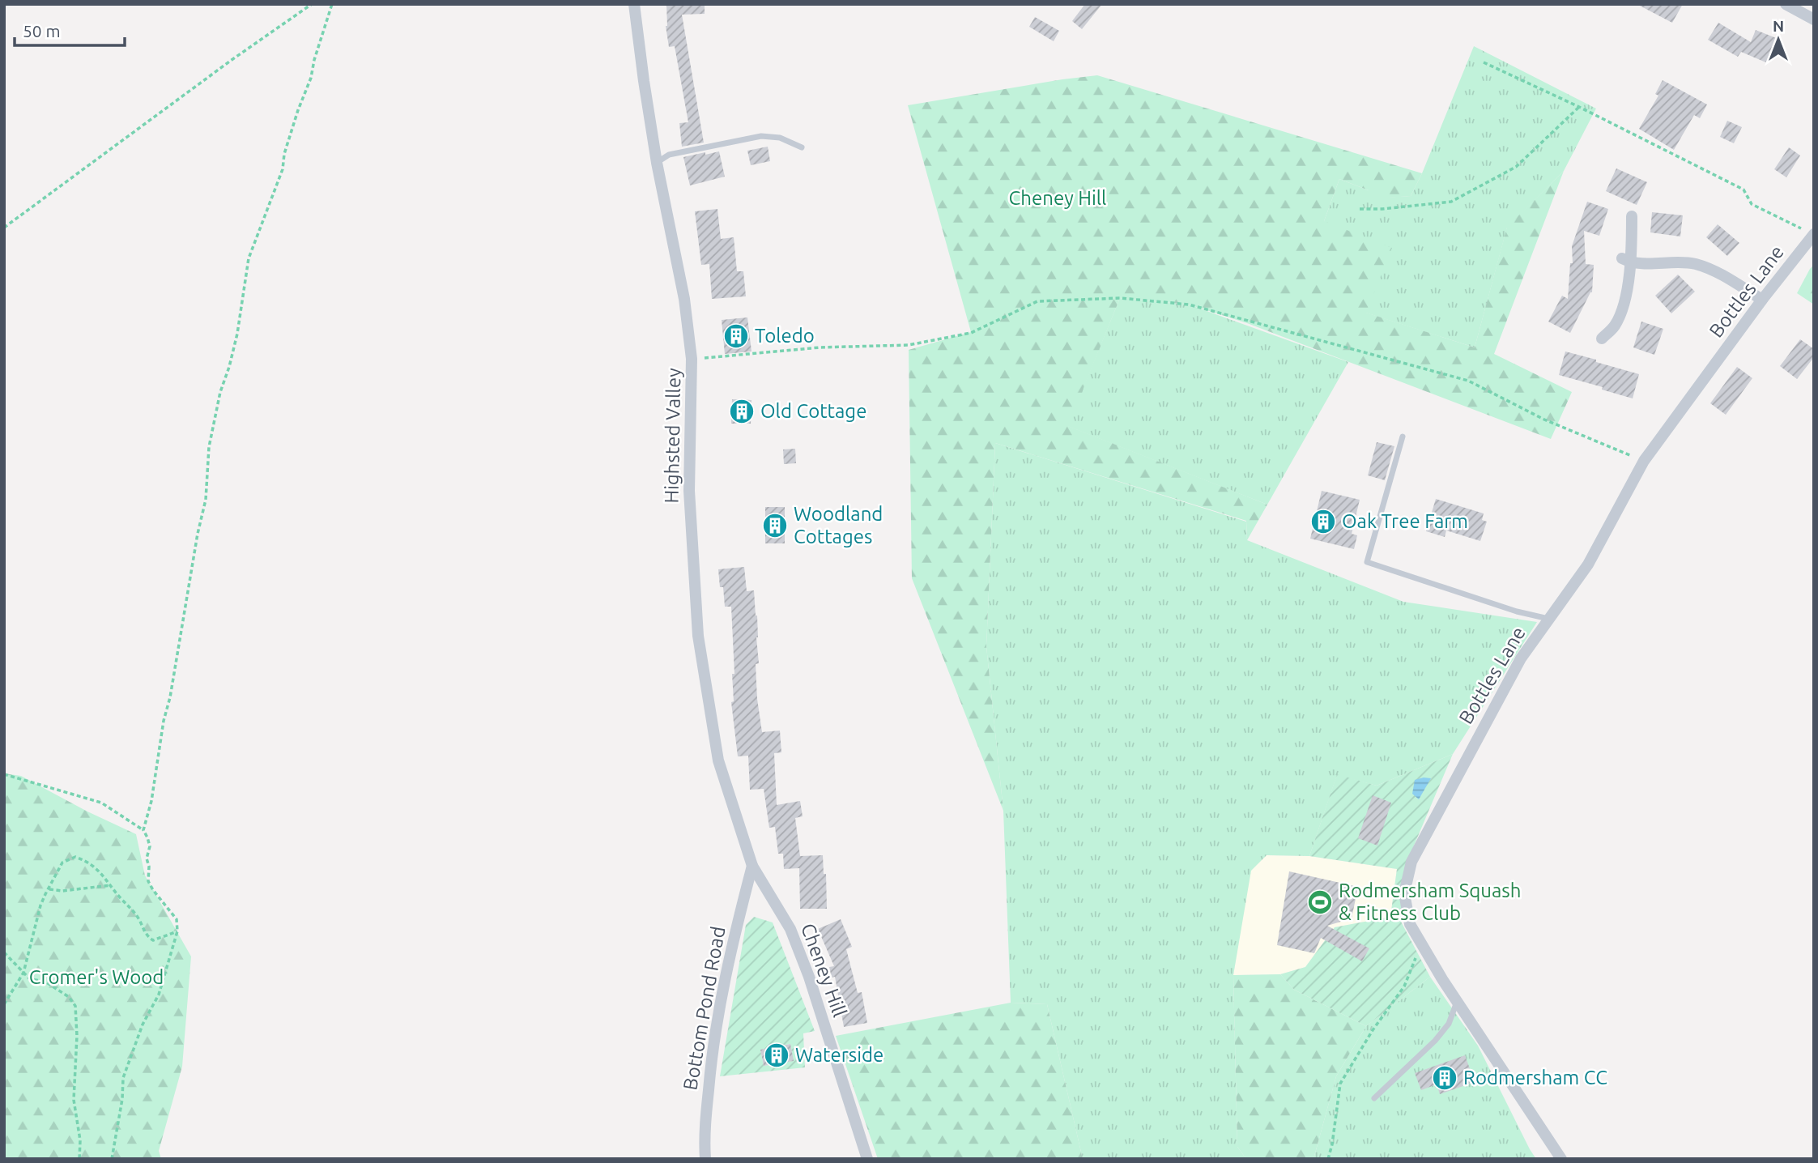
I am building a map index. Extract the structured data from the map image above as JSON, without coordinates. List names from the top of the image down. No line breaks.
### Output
{"streets":{"street":["Bottles Lane","Highsted Valley","Cheney Hill","Bottom Pond Road"]},"crossings":[["Highsted Valley","Cheney Hill"],["Highsted Valley","Bottom Pond Road"],["Cheney Hill","Bottom Pond Road"]],"parks":["Cheney Hill","Cromer's Wood"],"places":{"building":["Toledo","Old Cottage","Oak Tree Farm","Woodland Cottages","Waterside","Rodmersham CC"],"sports":["Rodmersham Squash & Fitness Club"]},"scale_bar":"50 m","north":"top"}
